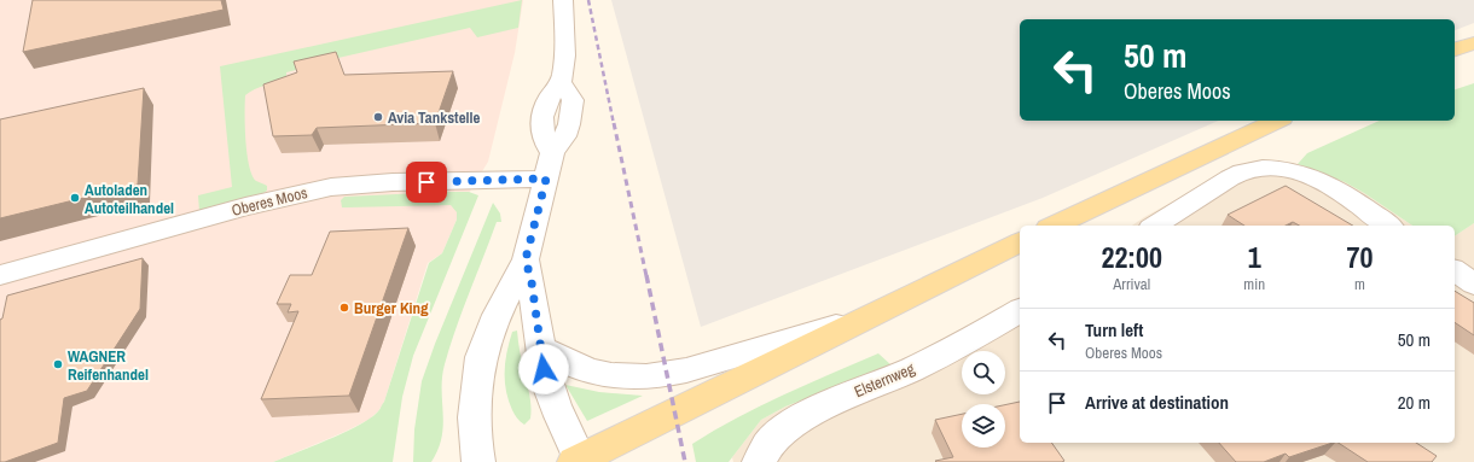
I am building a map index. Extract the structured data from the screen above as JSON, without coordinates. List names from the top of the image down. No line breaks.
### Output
{"streets":{"street":["Oberes Moos","Elsternweg"]},"places":["Avia Tankstelle","Autoladen Autoteilhandel","Burger King","WAGNER Reifenhandel"],"page":{"turn":["50 m","Oberes Moos"],"eta":["22:00","Arrival","1","min","70","m"],"list":[{"name":"Turn left","note":"Oberes Moos","value":"50 m"},{"name":"Arrive at destination","value":"20 m"}]}}
